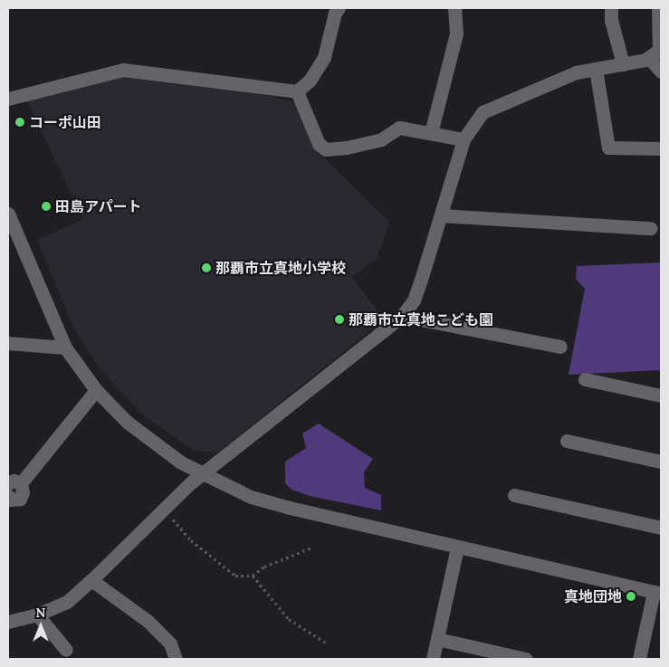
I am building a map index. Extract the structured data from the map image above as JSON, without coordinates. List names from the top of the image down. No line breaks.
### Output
{"places":["コーポ山田","田島アパート","那覇市立真地小学校","那覇市立真地こども園","真地団地"],"north":"top"}
